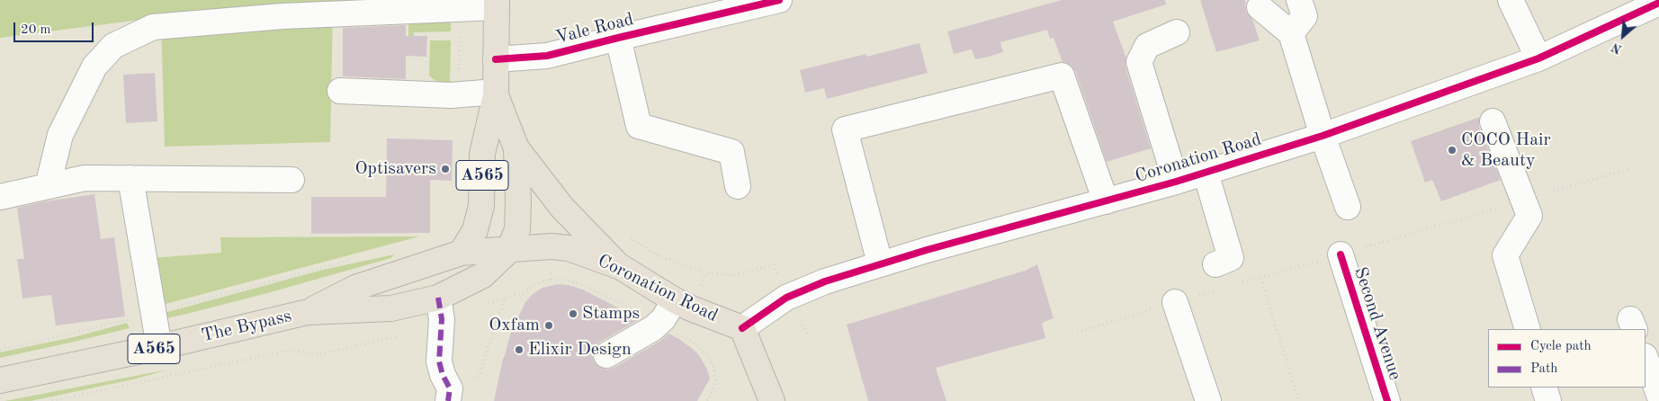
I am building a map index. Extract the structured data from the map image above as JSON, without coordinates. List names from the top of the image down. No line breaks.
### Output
{"streets":{"main road":["Coronation Road","A565","The Bypass"],"street":["Vale Road","Second Avenue"]},"crossings":[["Vale Road","A565"],["Coronation Road","A565"],["Coronation Road","The Bypass"],["A565","The Bypass"]],"places":["COCO Hair & Beauty","Optisavers","Stamps","Oxfam","Elixir Design"],"legend":["Cycle path","Path"],"scale_bar":"20 m","north":"bottom left"}
